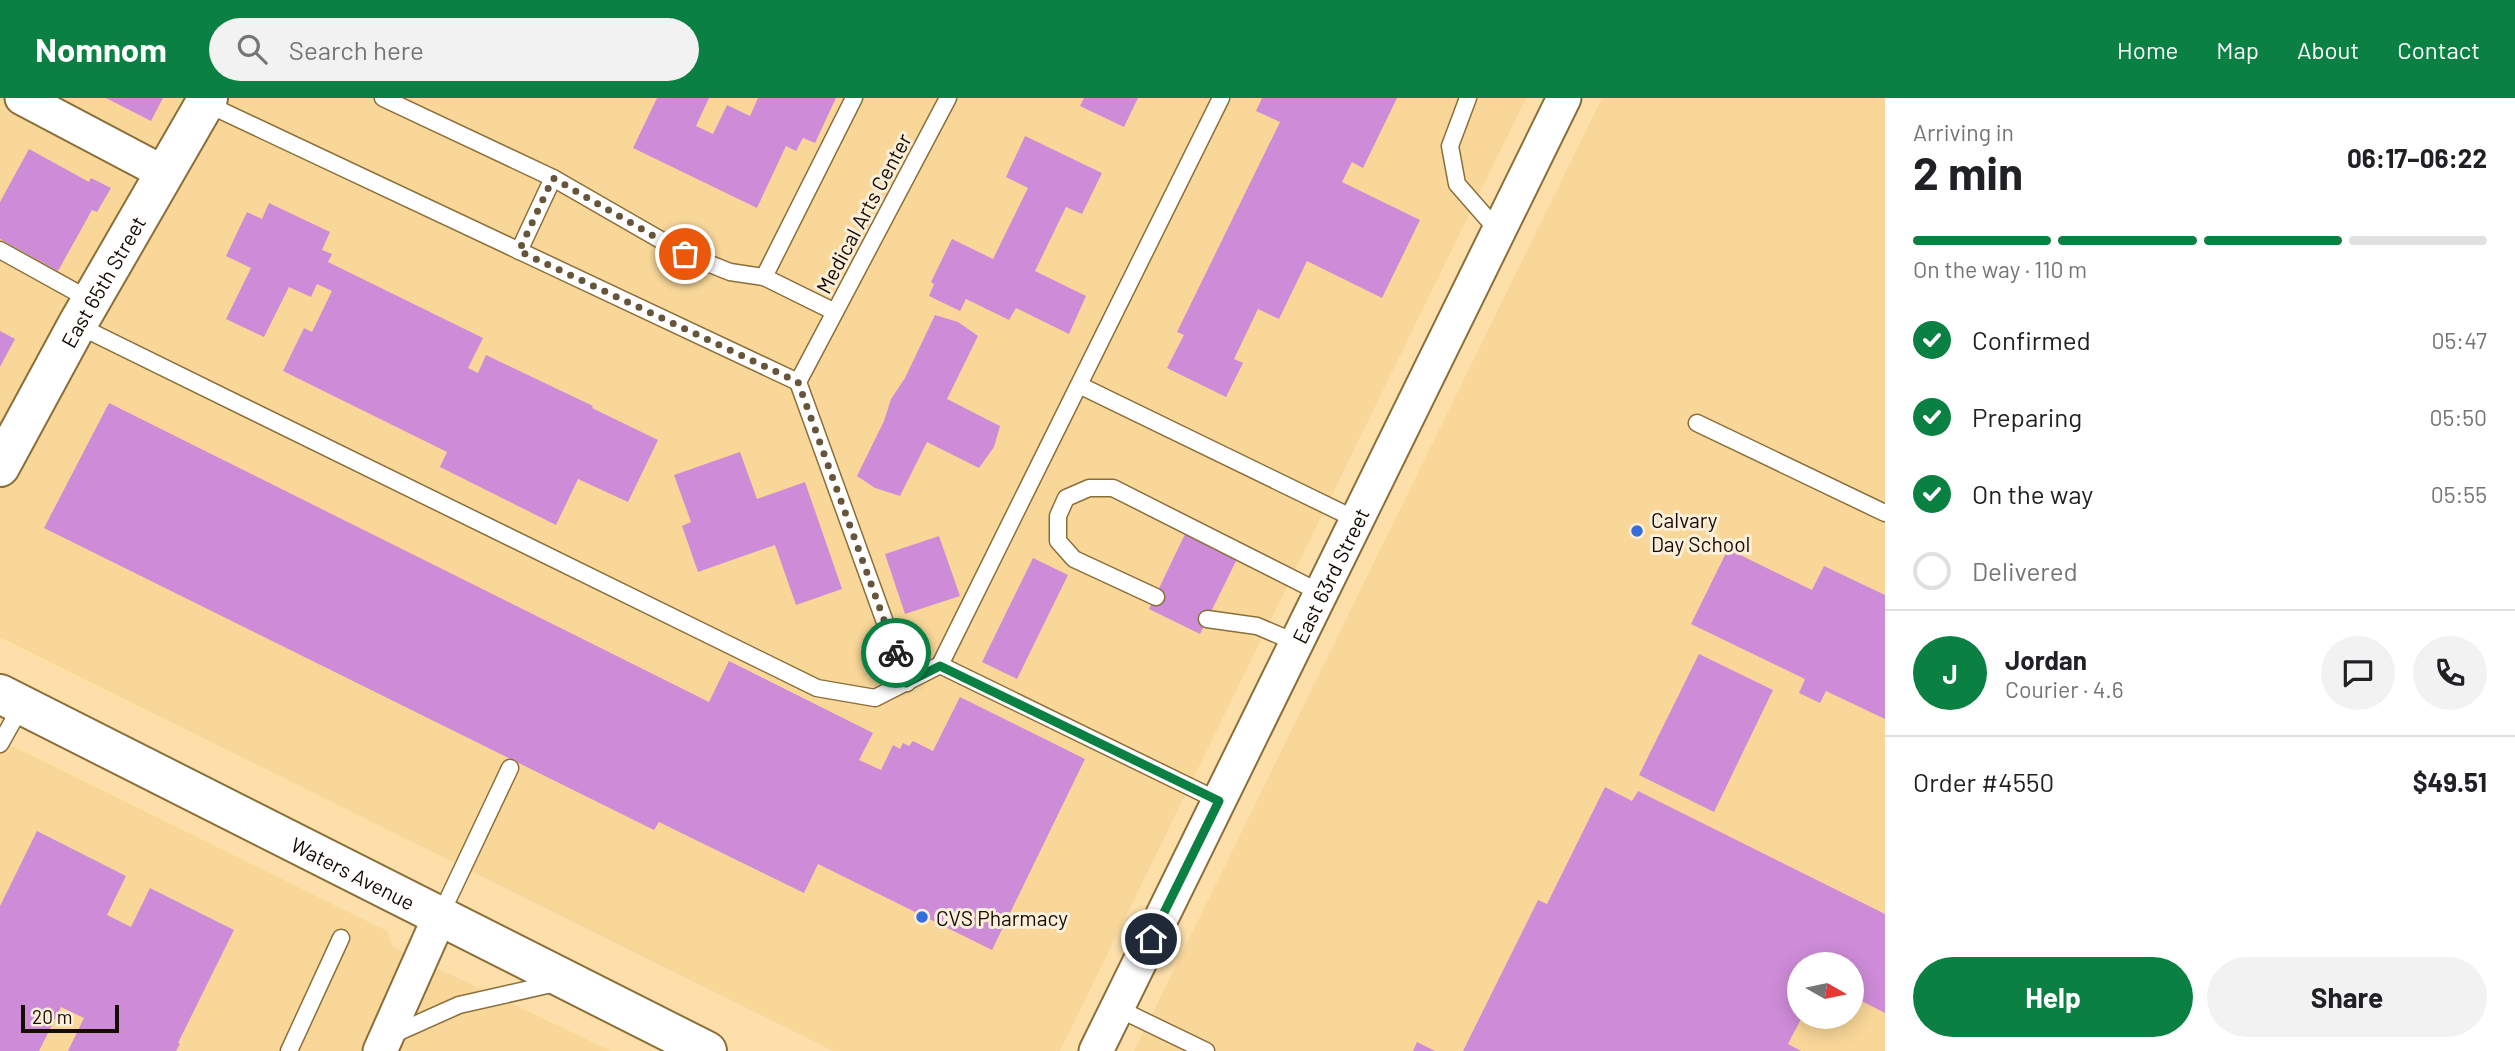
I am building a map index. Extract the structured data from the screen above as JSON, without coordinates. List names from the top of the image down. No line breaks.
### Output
{"streets":{"main road":["East 65th Street","Waters Avenue"],"street":["East 63rd Street"],"lane":["Medical Arts Center"]},"places":["Calvary Day School","CVS Pharmacy"],"scale_bar":"20 m","north":"right","page":{"header":"Nomnom","search":"Search here","nav":["Home","Map","About","Contact"],"heading":["2 min","Arriving in","06:17–06:22"],"panel":["Jordan","Courier · 4.6","Order #4550","$49.51"],"bar":"On the way · 110 m","list":[["Confirmed","05:47"],["Preparing","05:50"],["On the way","05:55"],"Delivered"],"round":"J","buttons":["Help","Share"],"scale":"20 m"}}
